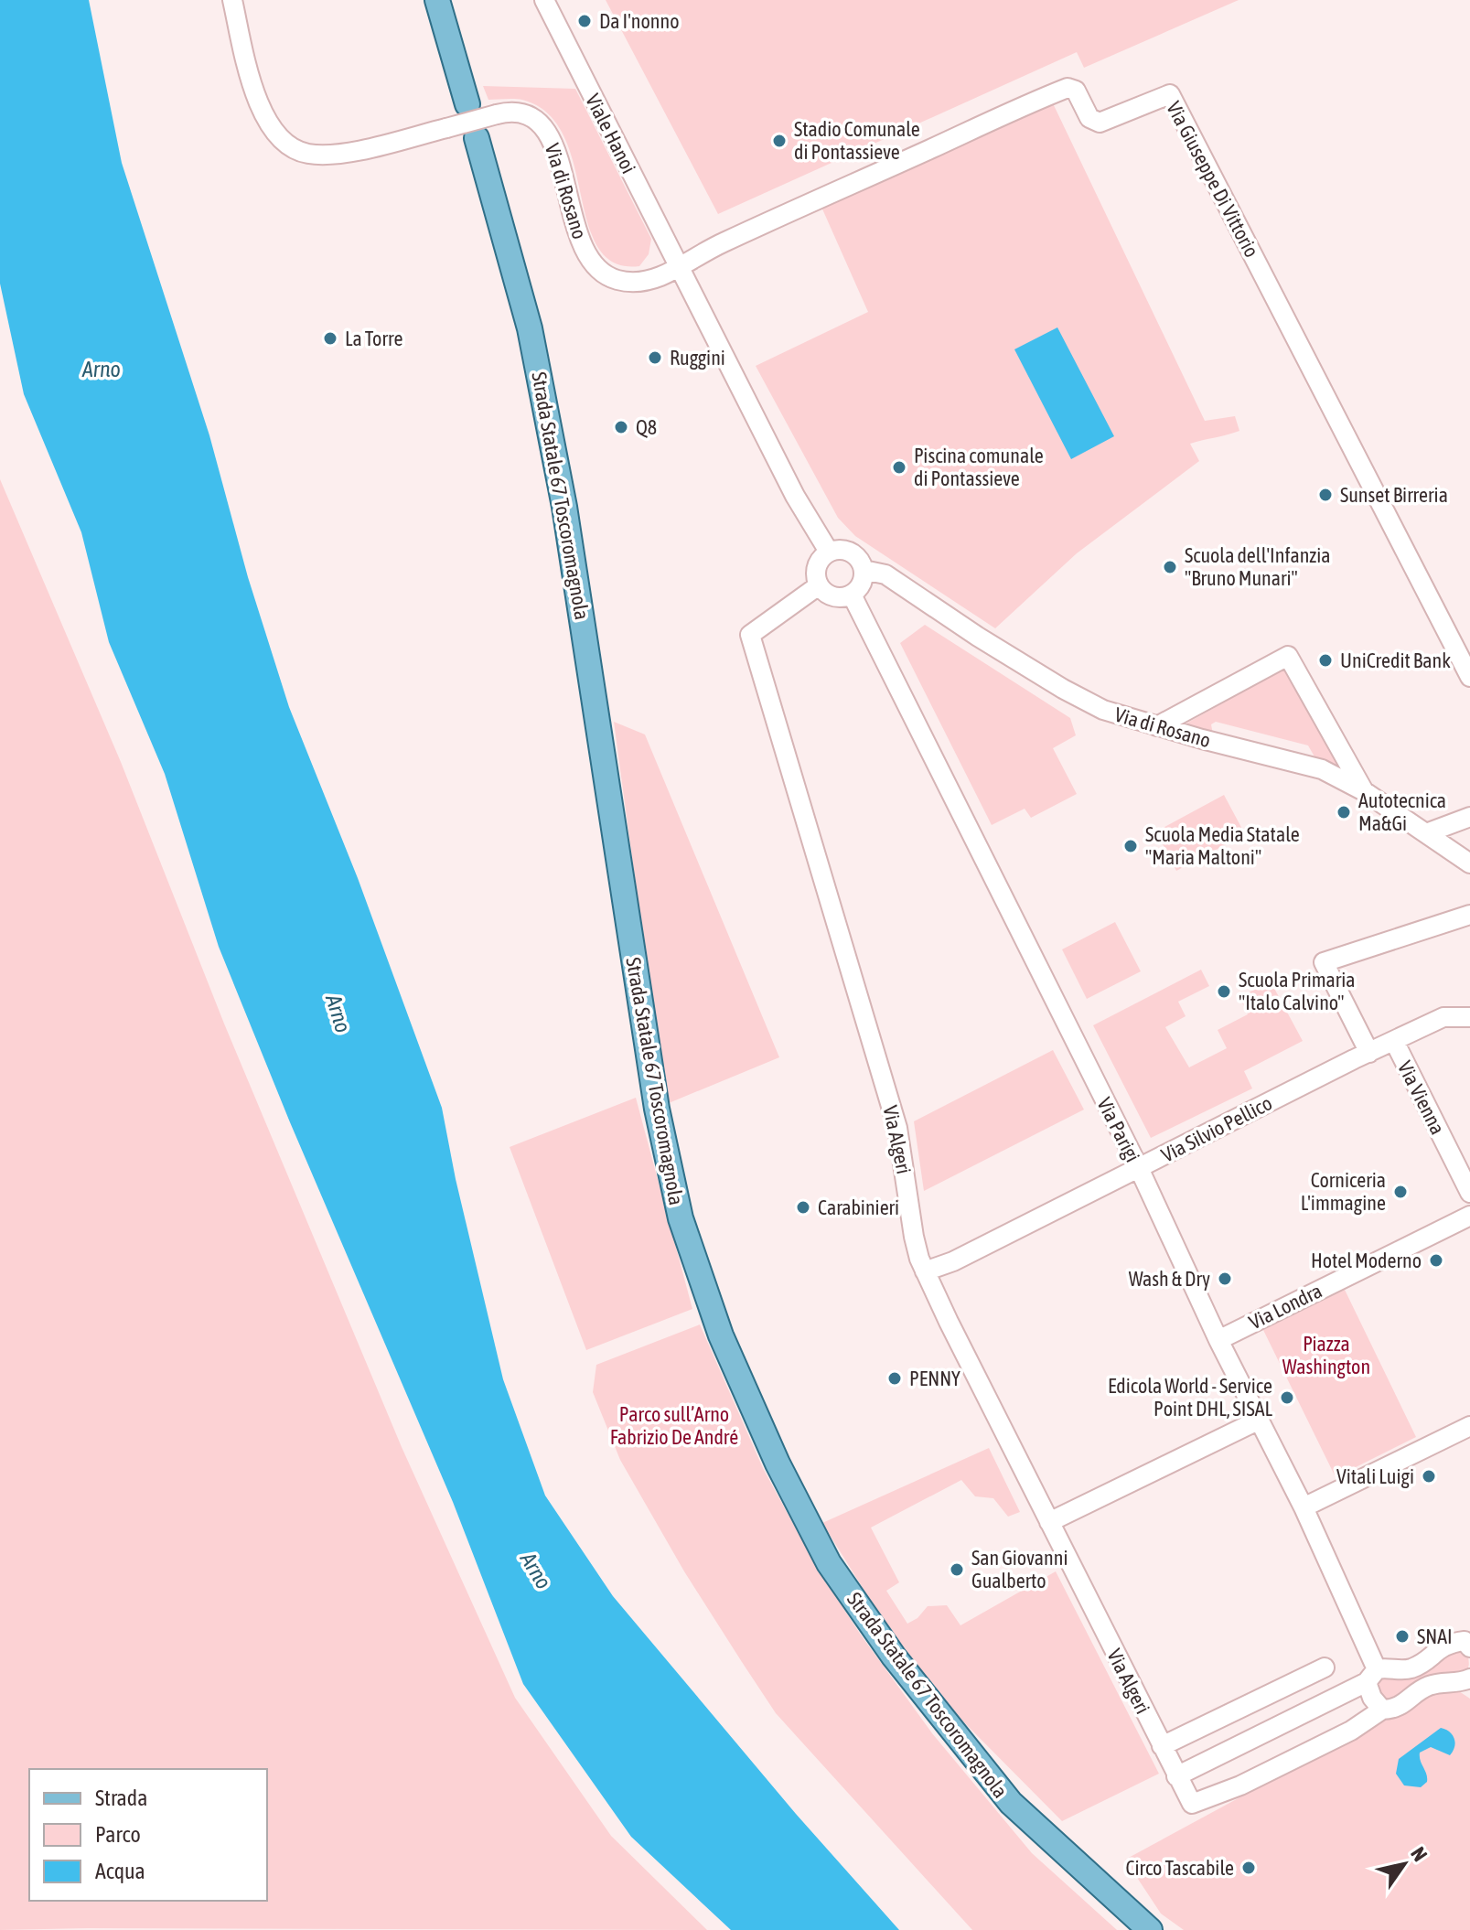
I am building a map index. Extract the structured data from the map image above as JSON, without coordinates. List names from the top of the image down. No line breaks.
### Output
{"streets":{"main road":["Strada Statale 67 Toscoromagnola"],"street":["Viale Hanoi","Via Giuseppe Di Vittorio","Via di Rosano","Via Vienna","Via Silvio Pellico","Via Parigi","Via Algeri","Via Londra"]},"crossings":[["Viale Hanoi","Via Giuseppe Di Vittorio"],["Viale Hanoi","Via di Rosano"],["Via Giuseppe Di Vittorio","Via di Rosano"],["Via di Rosano","Via Parigi"],["Via di Rosano","Via Algeri"],["Via Vienna","Via Silvio Pellico"],["Via Silvio Pellico","Via Parigi"],["Via Silvio Pellico","Via Algeri"],["Via Parigi","Via Algeri"],["Via Parigi","Via Londra"]],"water":["Arno"],"parks":["Piazza Washington","Parco sull’Arno Fabrizio De André"],"places":["Da I'nonno","Stadio Comunale di Pontassieve","La Torre","Ruggini","Q8","Piscina comunale di Pontassieve","Sunset Birreria","Scuola dell'Infanzia \"Bruno Munari\"","UniCredit Bank","Autotecnica Ma&Gi","Scuola Media Statale \"Maria Maltoni\"","Scuola Primaria \"Italo Calvino\"","Corniceria L'immagine","Carabinieri","Hotel Moderno","Wash & Dry","PENNY","Edicola World - Service Point DHL, SISAL","Vitali Luigi","San Giovanni Gualberto","SNAI","Circo Tascabile"],"legend":["Strada","Parco","Acqua"],"north":"top right"}
